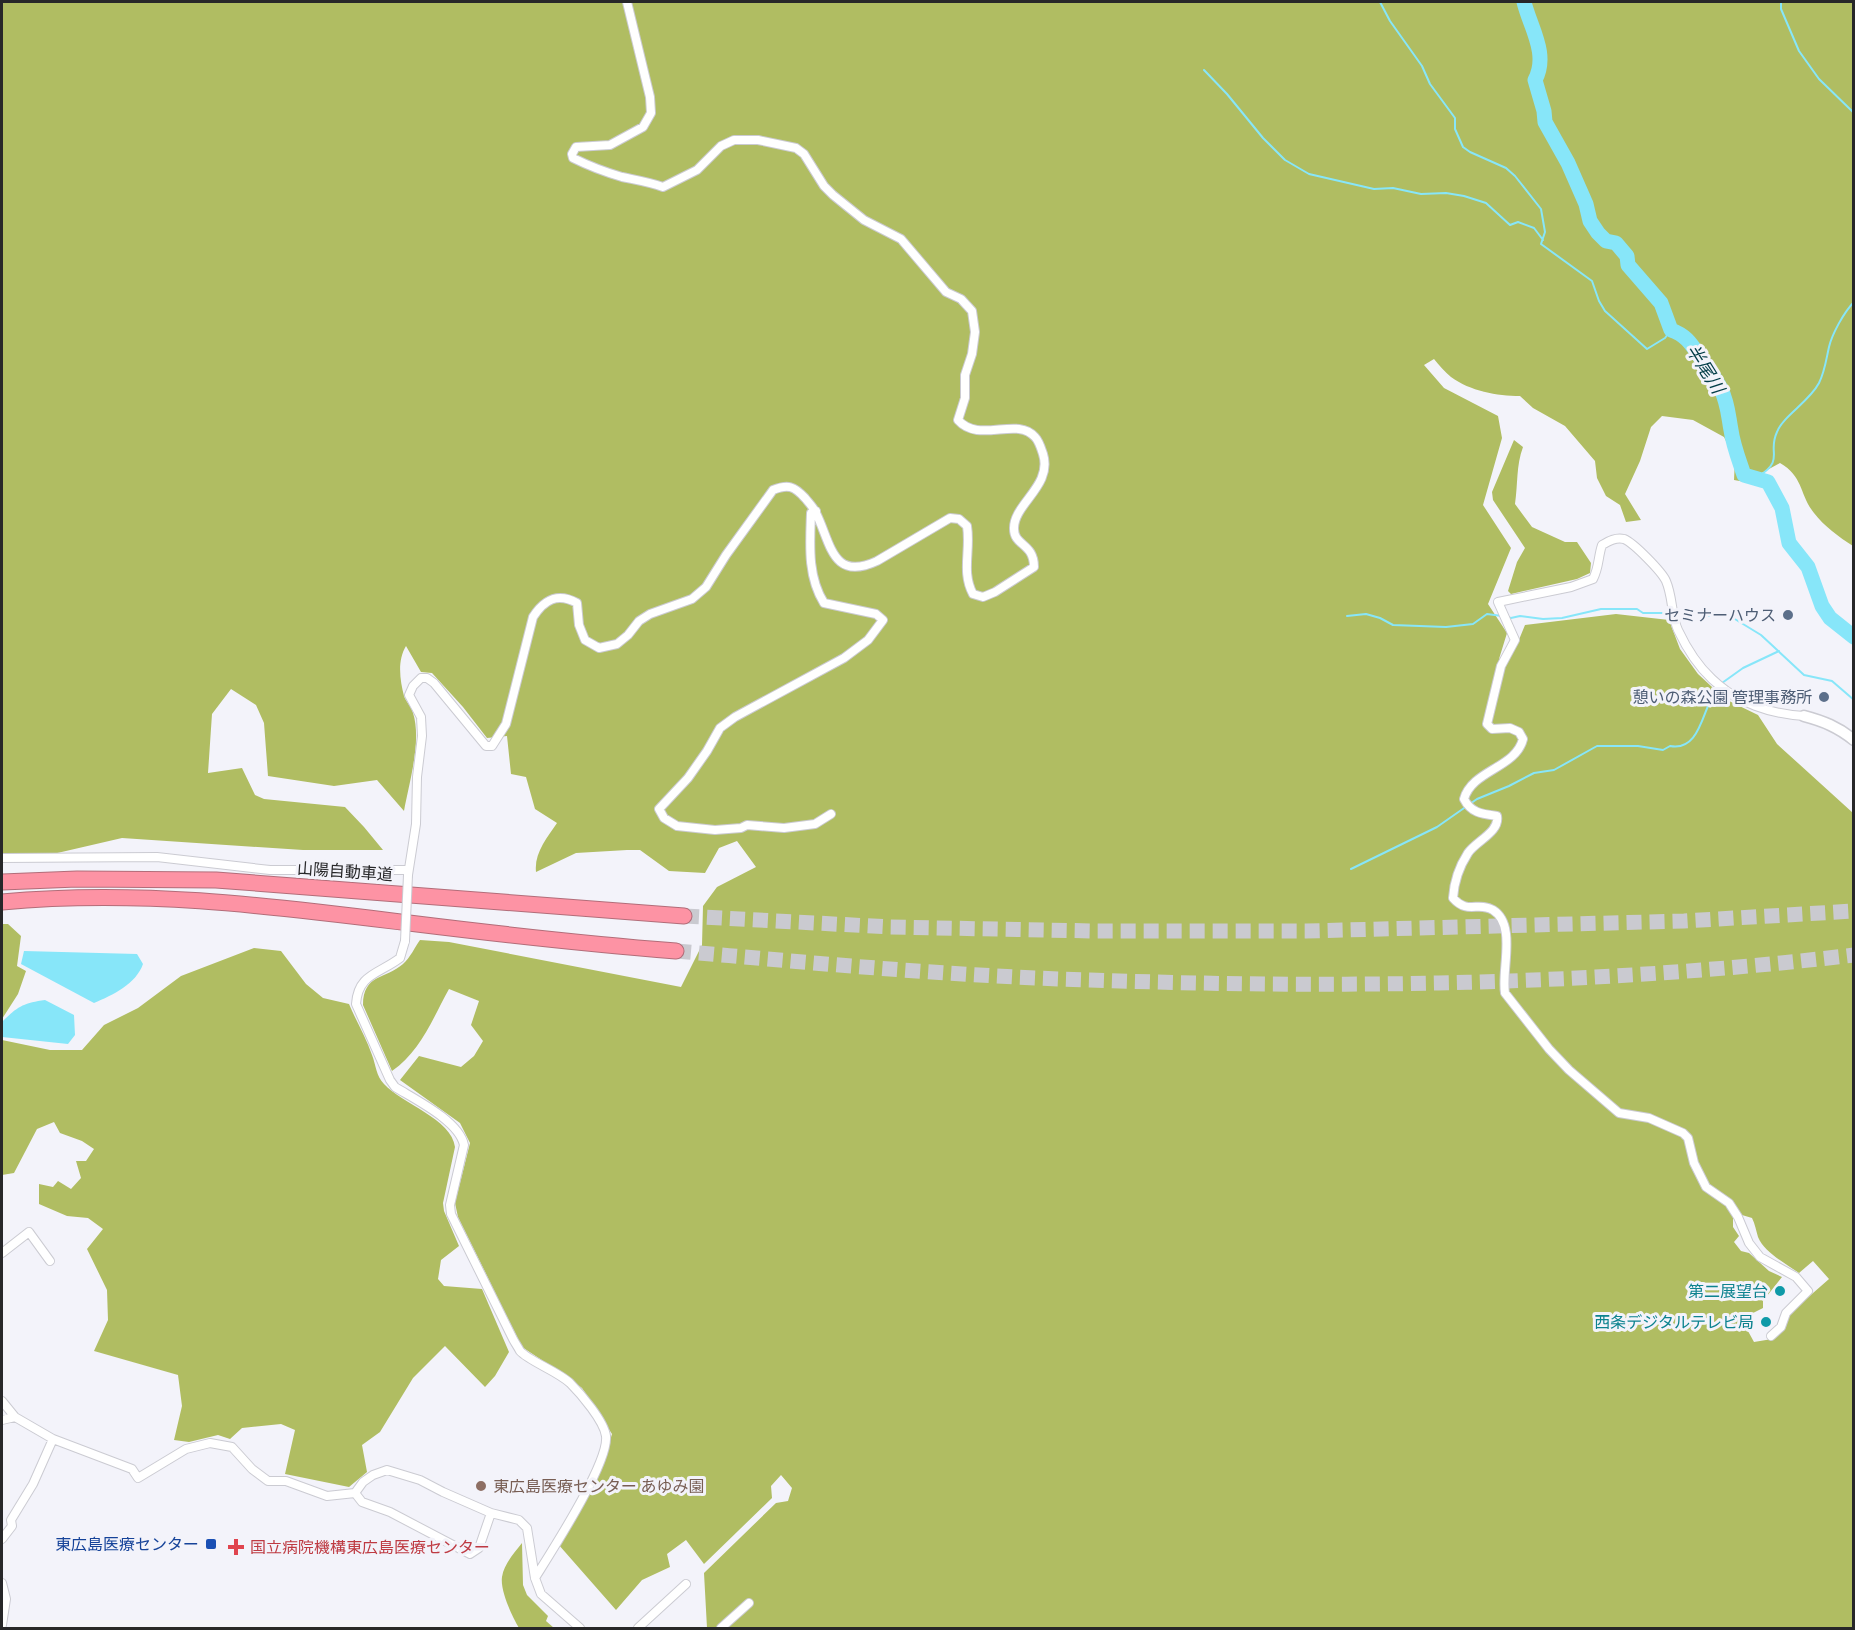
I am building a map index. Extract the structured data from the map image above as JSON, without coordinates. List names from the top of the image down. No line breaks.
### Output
{"streets":{"highway":["山陽自動車道"]},"water":["半尾川"],"places":{"other":["セミナーハウス","憩いの森公園 管理事務所","第二展望台","西条デジタルテレビ局","東広島医療センター あゆみ園"],"transit":["東広島医療センター"],"health":["国立病院機構東広島医療センター"]}}
